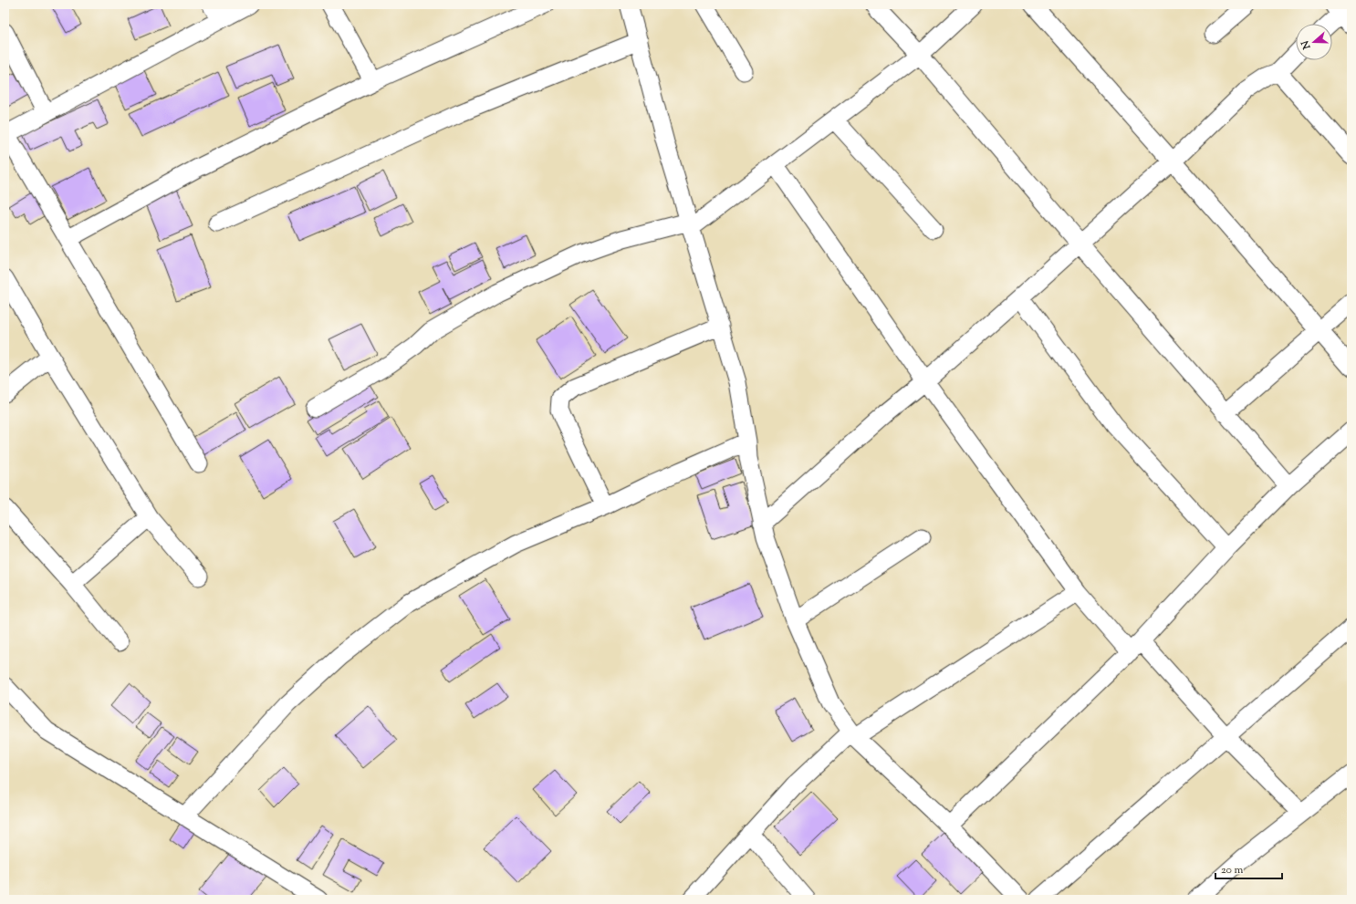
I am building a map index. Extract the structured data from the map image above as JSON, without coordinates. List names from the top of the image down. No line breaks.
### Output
{"scale_bar":"20 m","north":"left"}
